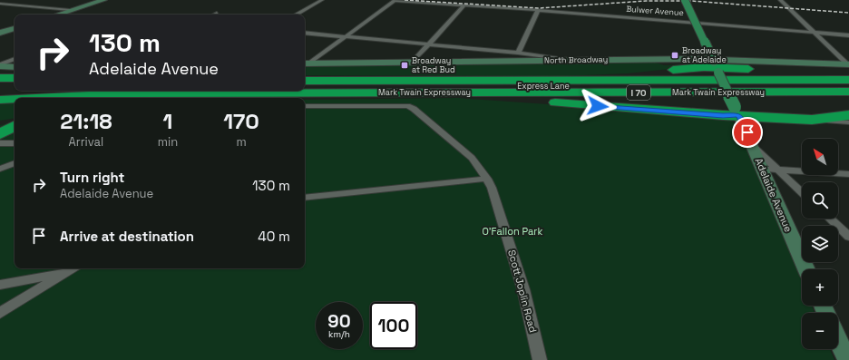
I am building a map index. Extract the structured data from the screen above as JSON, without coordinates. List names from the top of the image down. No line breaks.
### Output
{"streets":{"highway":["Express Lane","Mark Twain Expressway","I 70"],"main road":["North Broadway","Adelaide Avenue"],"street":["Bulwer Avenue","Scott Joplin Road"]},"parks":["O'Fallon Park"],"places":{"transit":["Broadway at Adelaide","Broadway at Red Bud"]},"north":"top left","page":{"turn":["130 m","Adelaide Avenue"],"eta":["21:18","Arrival","1","min","170","m"],"map_buttons":["+","−"],"list":[{"name":"Turn right","note":"Adelaide Avenue","value":"130 m"},{"name":"Arrive at destination","value":"40 m"}],"speed":"90 km/h","limit":"100"}}
